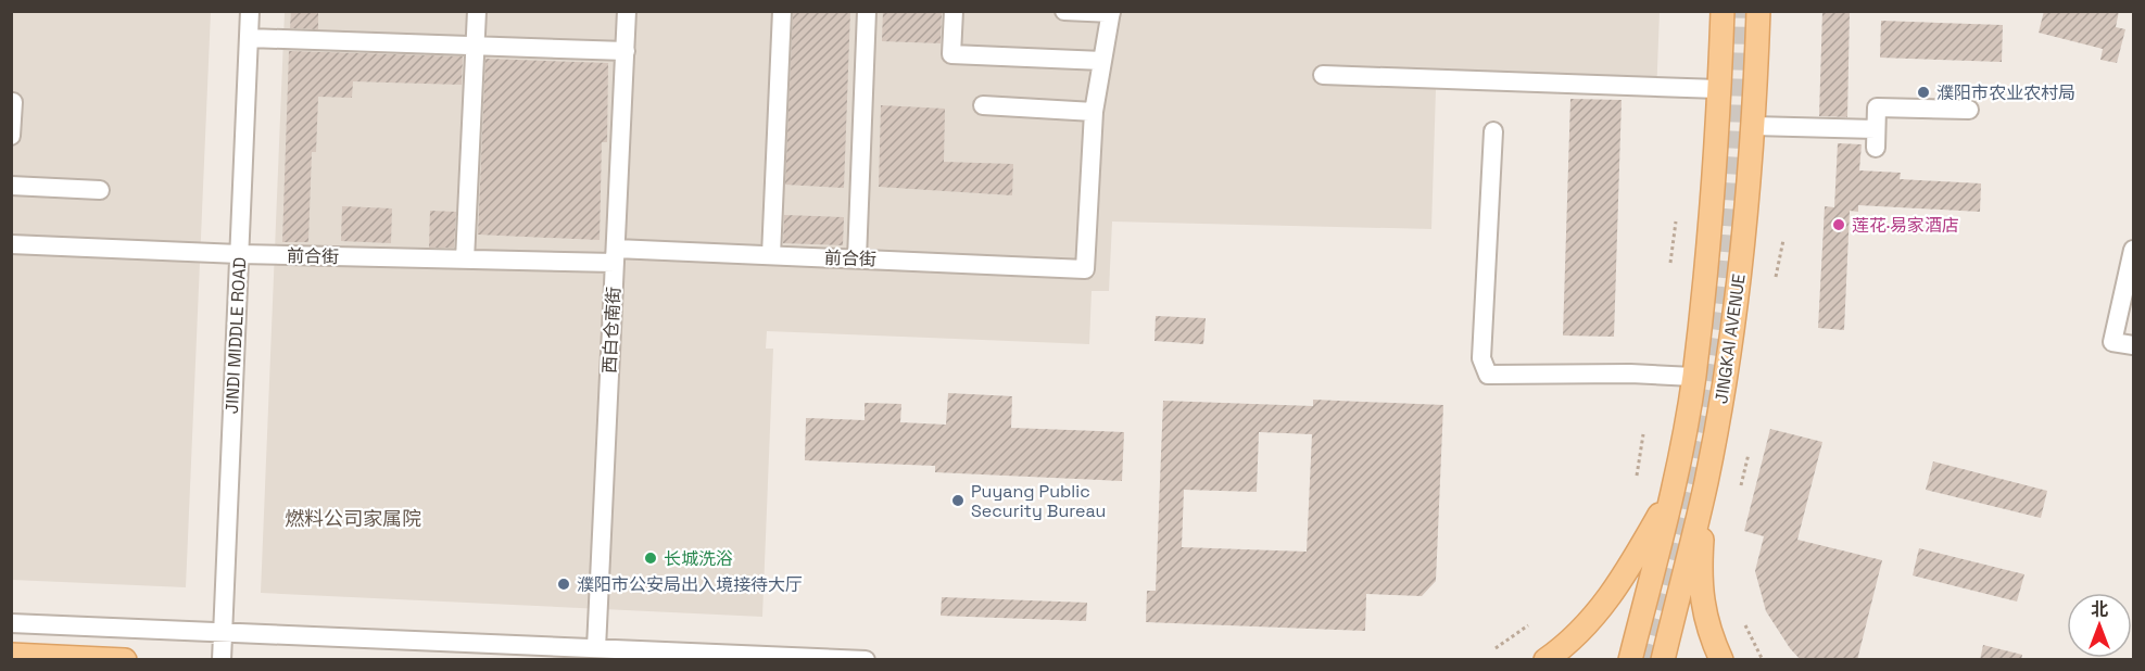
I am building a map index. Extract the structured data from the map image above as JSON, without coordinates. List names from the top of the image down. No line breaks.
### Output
{"streets":{"main road":["JINGKAI AVENUE"],"street":["前合街","西白仓南街","JINDI MIDDLE ROAD"]},"crossings":[["前合街","西白仓南街"],["前合街","JINDI MIDDLE ROAD"]],"districts":["燃料公司家属院"],"places":["濮阳市农业农村局","莲花·易家酒店","Puyang Public Security Bureau","长城洗浴","濮阳市公安局出入境接待大厅"],"north":"top"}
